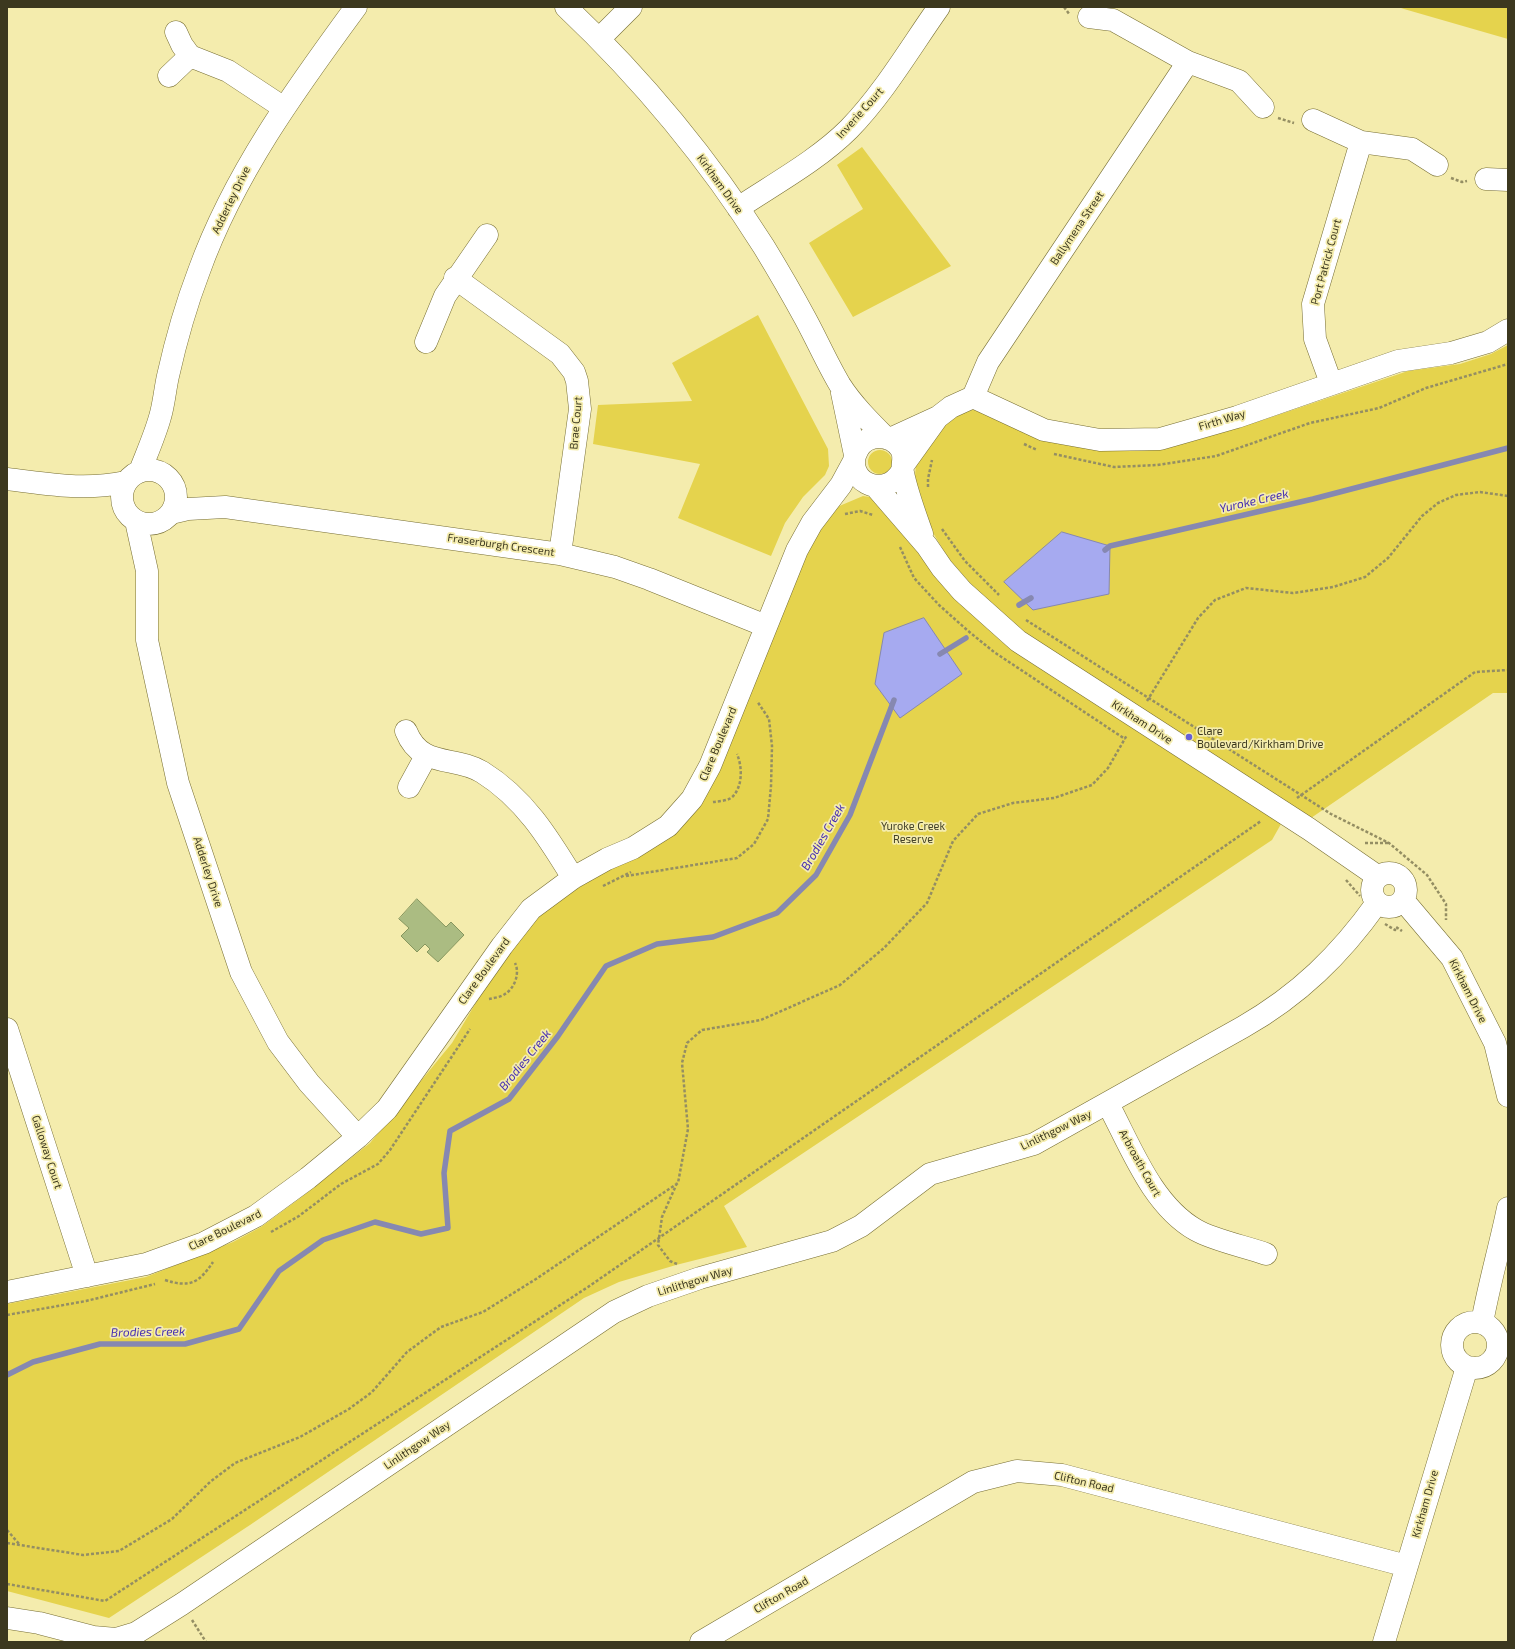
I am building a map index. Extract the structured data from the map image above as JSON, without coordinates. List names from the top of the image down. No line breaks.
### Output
{"streets":{"street":["Inverie Court","Kirkham Drive","Adderley Drive","Ballymena Street","Port Patrick Court","Firth Way","Brae Court","Fraserburgh Crescent","Clare Boulevard","Linlithgow Way","Galloway Court","Arbroath Court","Clifton Road"]},"crossings":[["Inverie Court","Kirkham Drive"],["Kirkham Drive","Clare Boulevard"],["Kirkham Drive","Linlithgow Way"],["Kirkham Drive","Clifton Road"],["Adderley Drive","Fraserburgh Crescent"],["Adderley Drive","Clare Boulevard"],["Ballymena Street","Firth Way"],["Port Patrick Court","Firth Way"],["Brae Court","Fraserburgh Crescent"],["Fraserburgh Crescent","Clare Boulevard"],["Clare Boulevard","Galloway Court"],["Linlithgow Way","Arbroath Court"]],"water":["Yuroke Creek","Brodies Creek"],"parks":["Yuroke Creek Reserve"],"places":["Clare Boulevard/Kirkham Drive"]}
